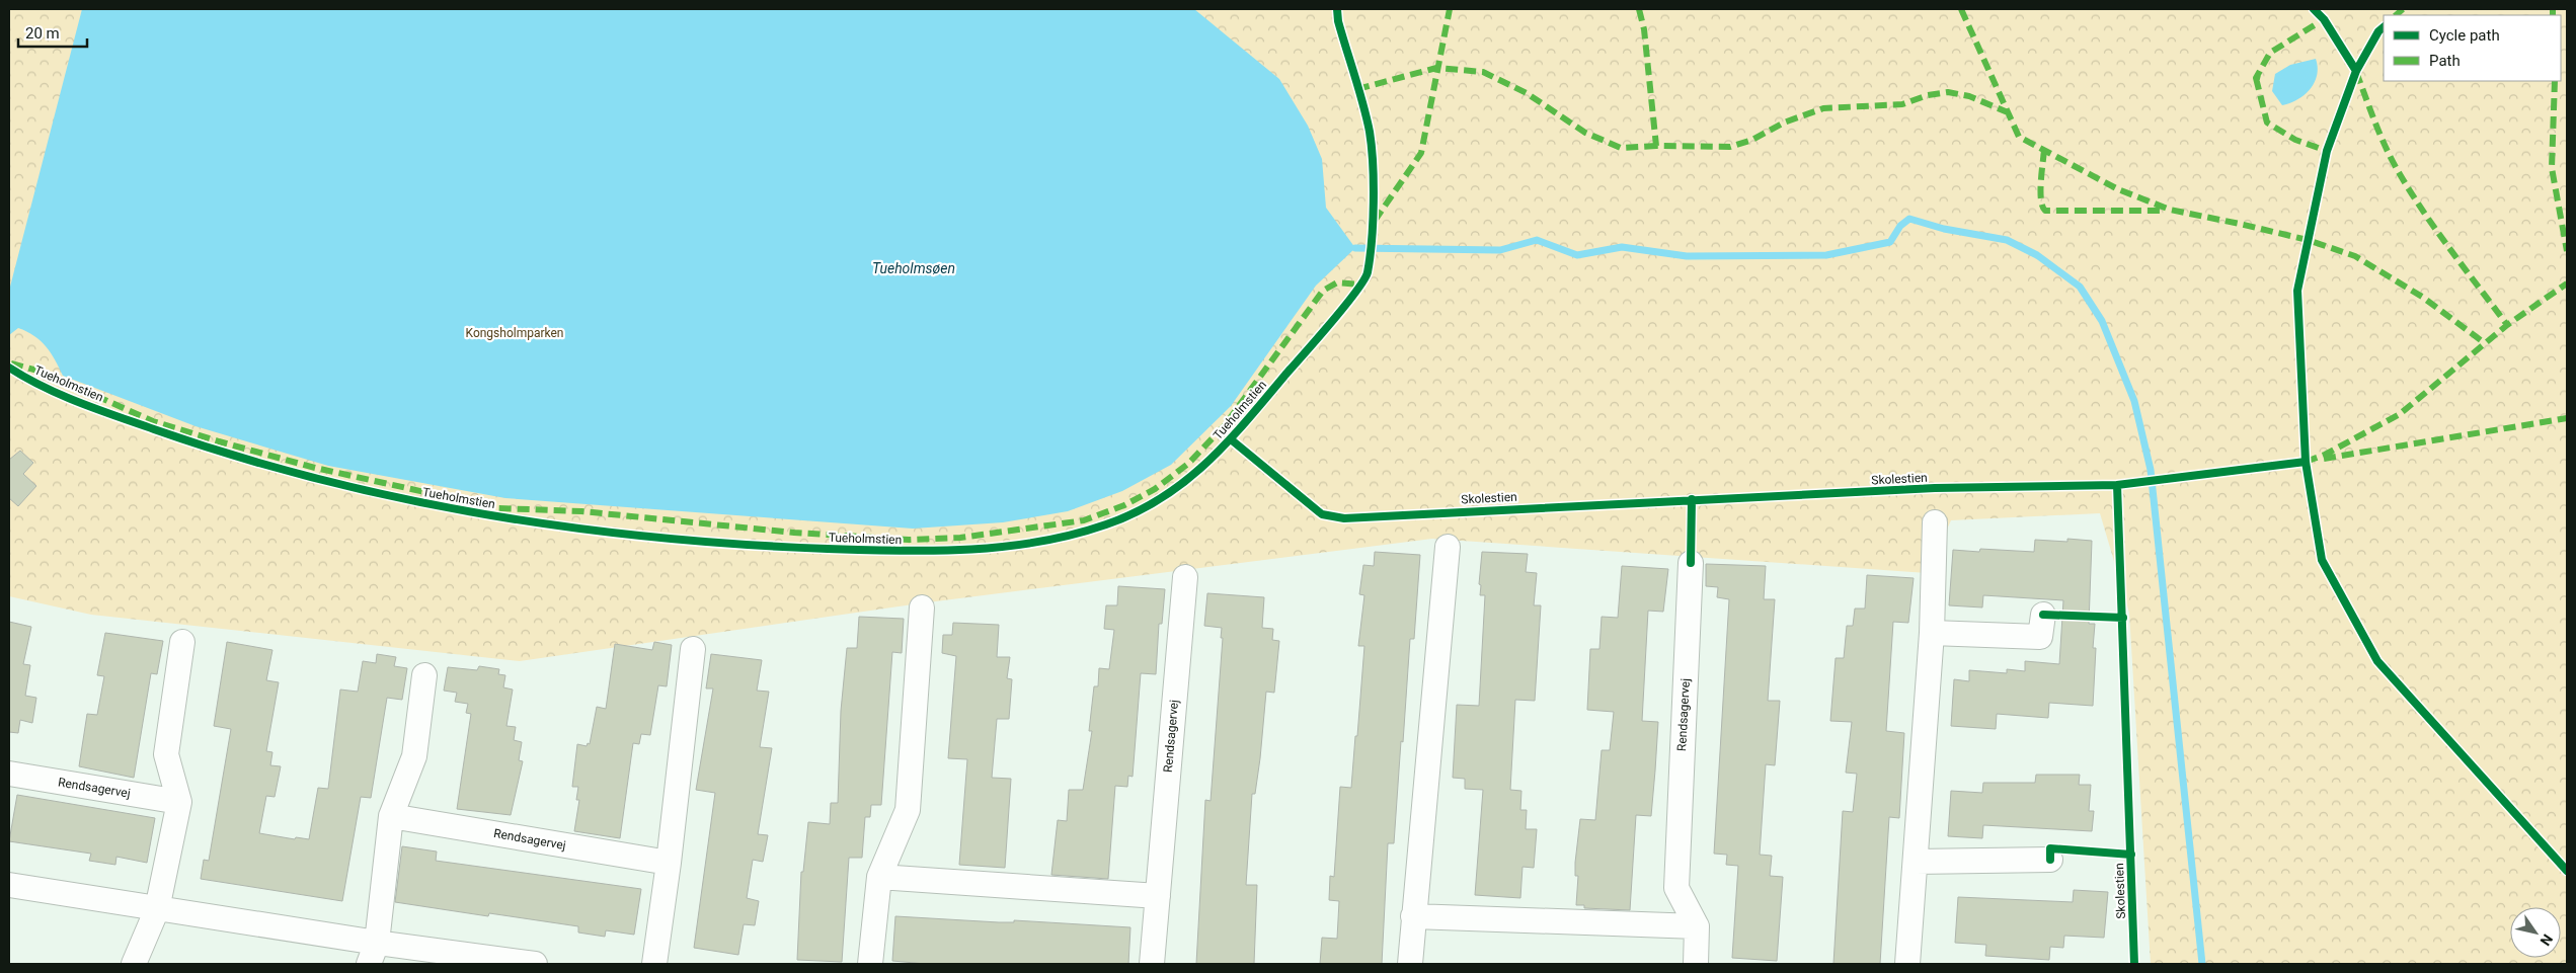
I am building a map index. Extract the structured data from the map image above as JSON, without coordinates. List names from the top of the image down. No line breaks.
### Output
{"streets":{"street":["Rendsagervej"],"cycle path":["Tueholmstien","Skolestien"]},"water":["Tueholmsøen"],"parks":["Kongsholmparken"],"legend":["Cycle path","Path"],"scale_bar":"20 m","north":"bottom right"}
